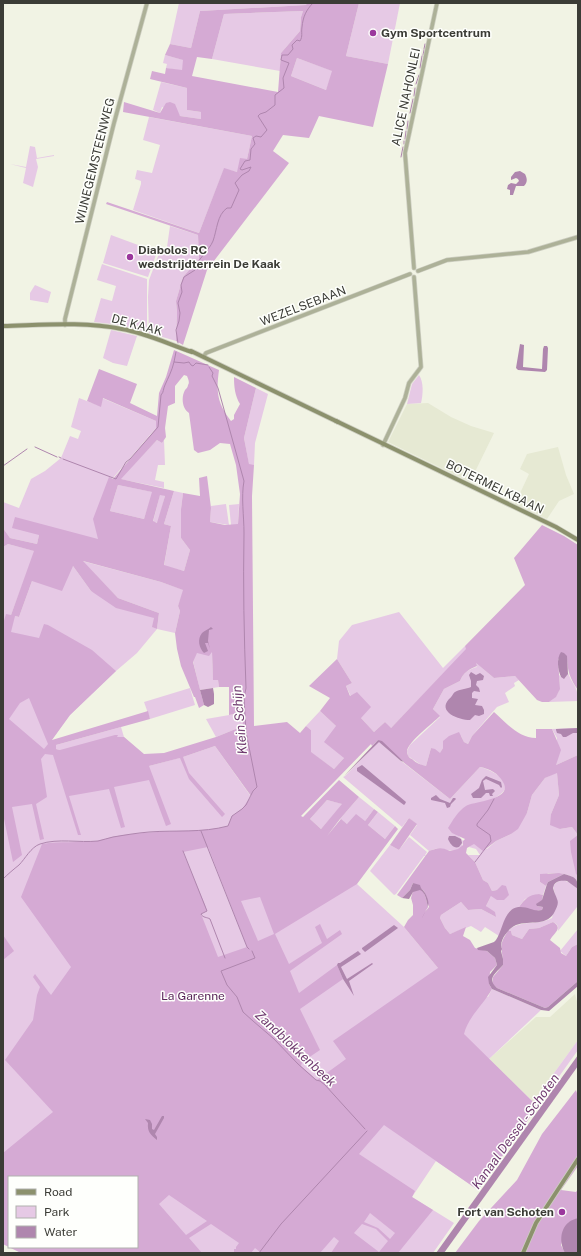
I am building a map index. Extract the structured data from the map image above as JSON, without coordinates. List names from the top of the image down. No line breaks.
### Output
{"streets":{"main road":["DE KAAK","BOTERMELKBAAN"],"street":["ALICE NAHONLEI","WIJNEGEMSTEENWEG","WEZELSEBAAN"]},"crossings":[["ALICE NAHONLEI","WEZELSEBAAN"],["WIJNEGEMSTEENWEG","DE KAAK"],["WEZELSEBAAN","BOTERMELKBAAN"],["DE KAAK","BOTERMELKBAAN"]],"water":["Klein Schijn","Zandblokkenbeek","Kanaal Dessel - Schoten"],"parks":["La Garenne"],"places":["Gym Sportcentrum","Diabolos RC wedstrijdterrein De Kaak","Fort van Schoten"],"legend":["Road","Park","Water"]}
